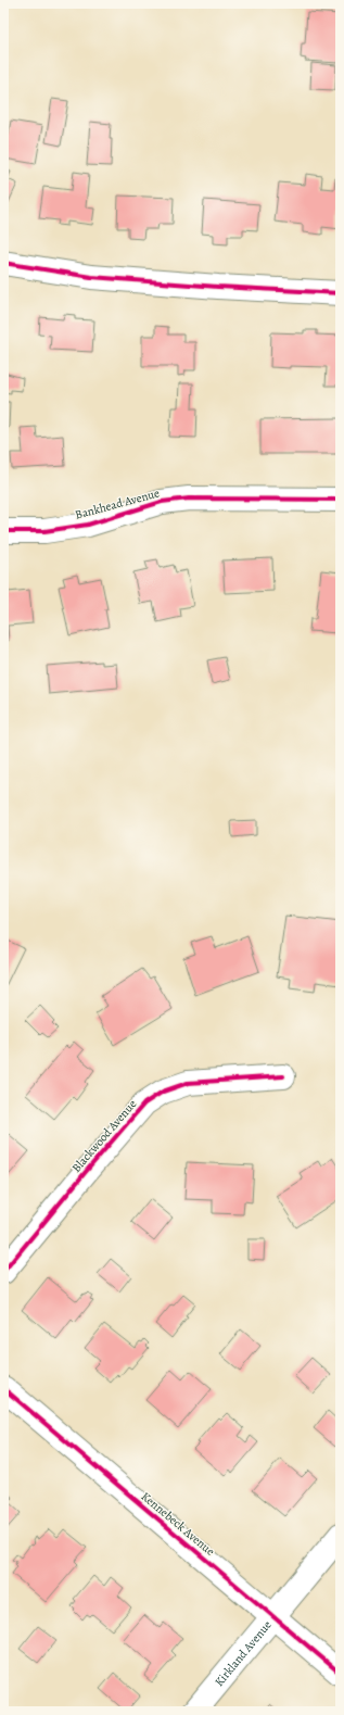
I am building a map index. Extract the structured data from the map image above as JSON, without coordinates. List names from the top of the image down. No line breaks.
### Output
{"streets":{"street":["Bankhead Avenue","Blackwood Avenue","Kennebeck Avenue","Kirkland Avenue"]},"crossings":[["Kennebeck Avenue","Kirkland Avenue"]]}
